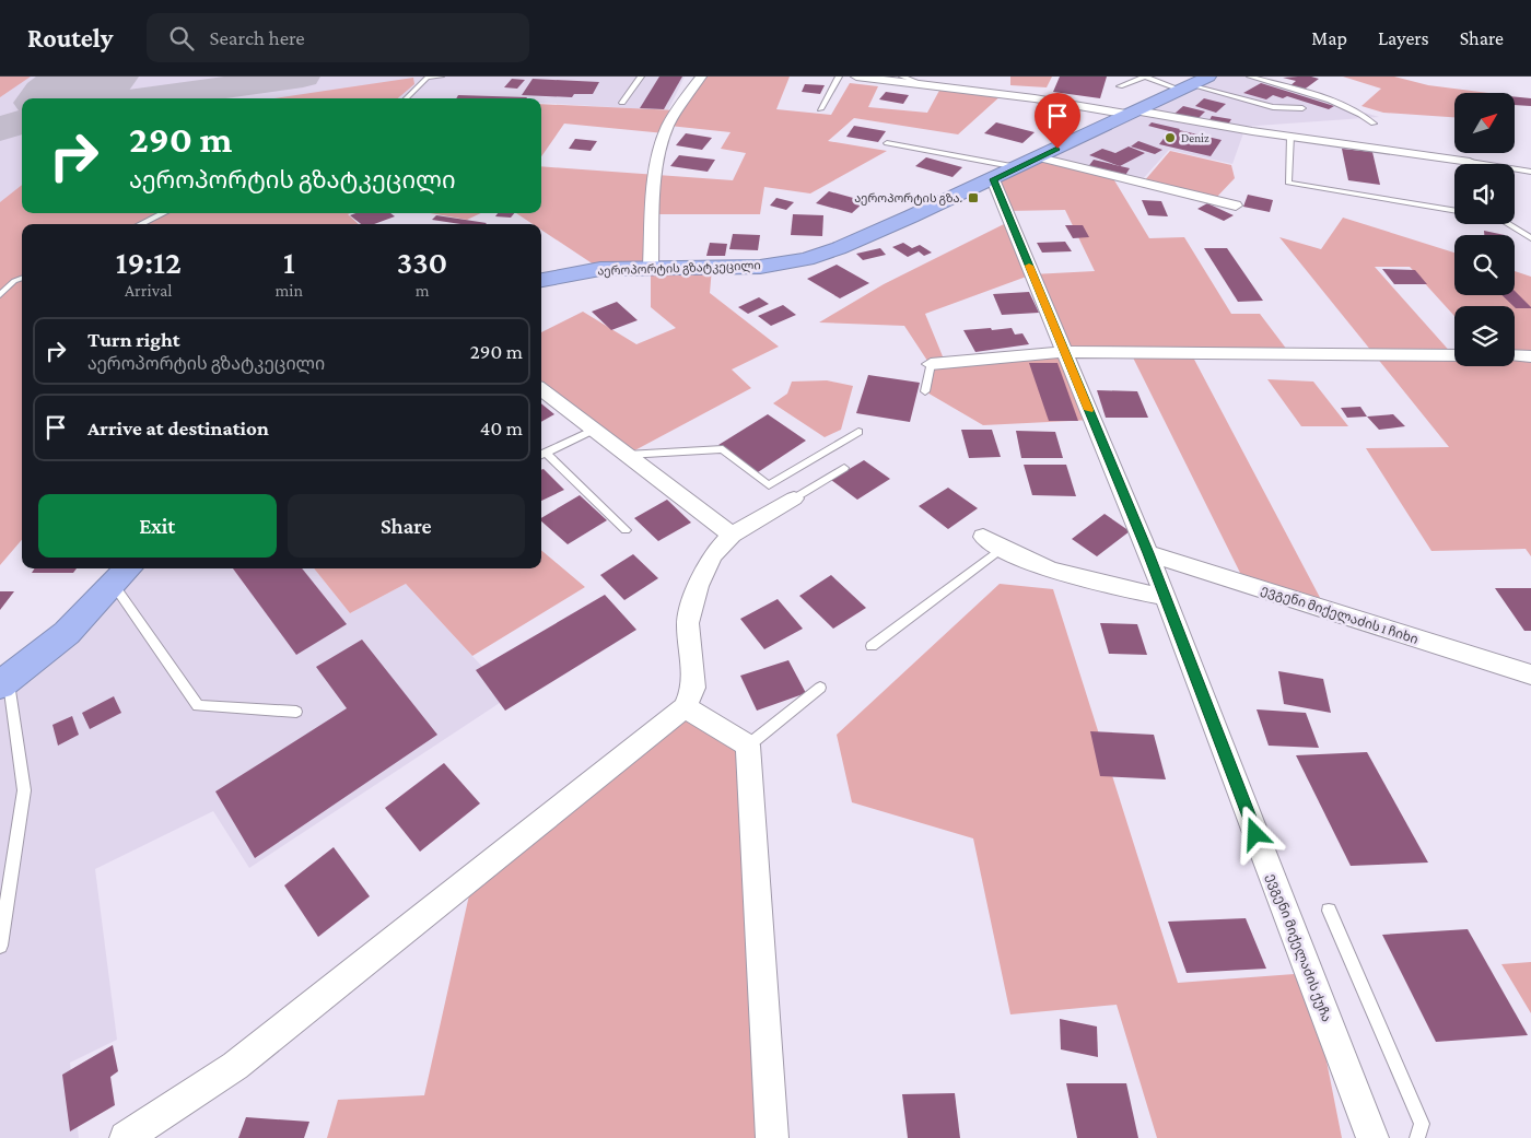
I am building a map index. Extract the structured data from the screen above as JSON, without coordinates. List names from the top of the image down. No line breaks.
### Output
{"streets":{"highway":["აეროპორტის გზატკეცილი"],"street":["ევგენი მიქელაძის I ჩიხი","ევგენი მიქელაძის ქუჩა"]},"crossings":[["აეროპორტის გზატკეცილი","ევგენი მიქელაძის ქუჩა"],["ევგენი მიქელაძის I ჩიხი","ევგენი მიქელაძის ქუჩა"]],"places":{"other":["Deniz"],"transit":["აეროპორტის გზა."]},"north":"top right","page":{"header":"Routely","search":"Search here","nav":["Map","Layers","Share"],"turn":["290 m","აეროპორტის გზატკეცილი"],"eta":["19:12","Arrival","1","min","330","m"],"list":[{"name":"Turn right","note":"აეროპორტის გზატკეცილი","value":"290 m"},{"name":"Arrive at destination","value":"40 m"}],"buttons":["Exit","Share"]}}
